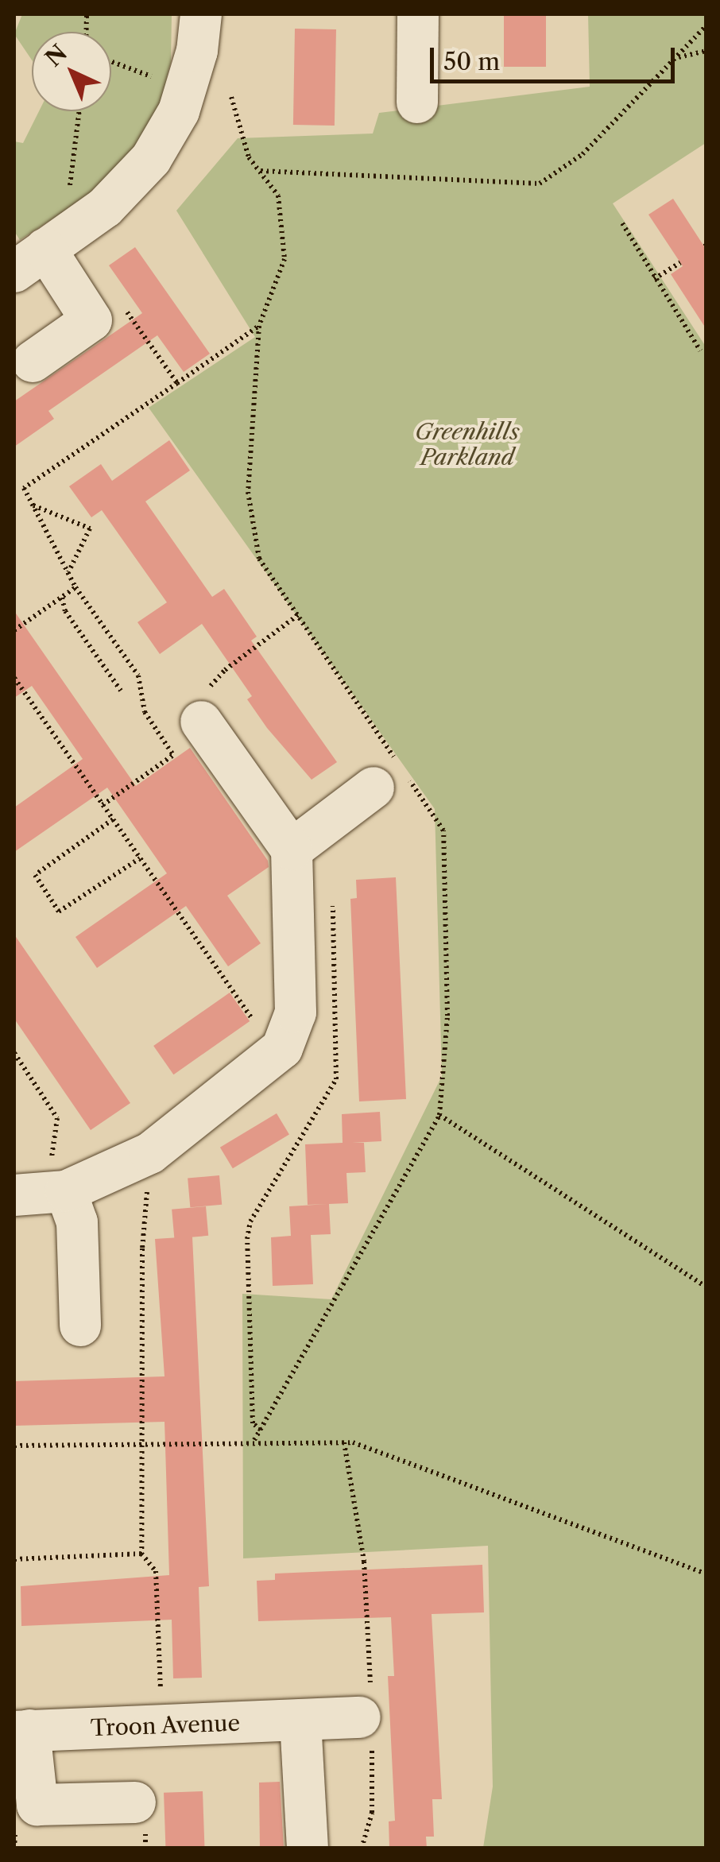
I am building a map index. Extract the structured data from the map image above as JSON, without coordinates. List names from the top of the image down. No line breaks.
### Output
{"streets":{"street":["Troon Avenue"]},"parks":["Greenhills Parkland"],"scale_bar":"50 m","north":"top left"}
